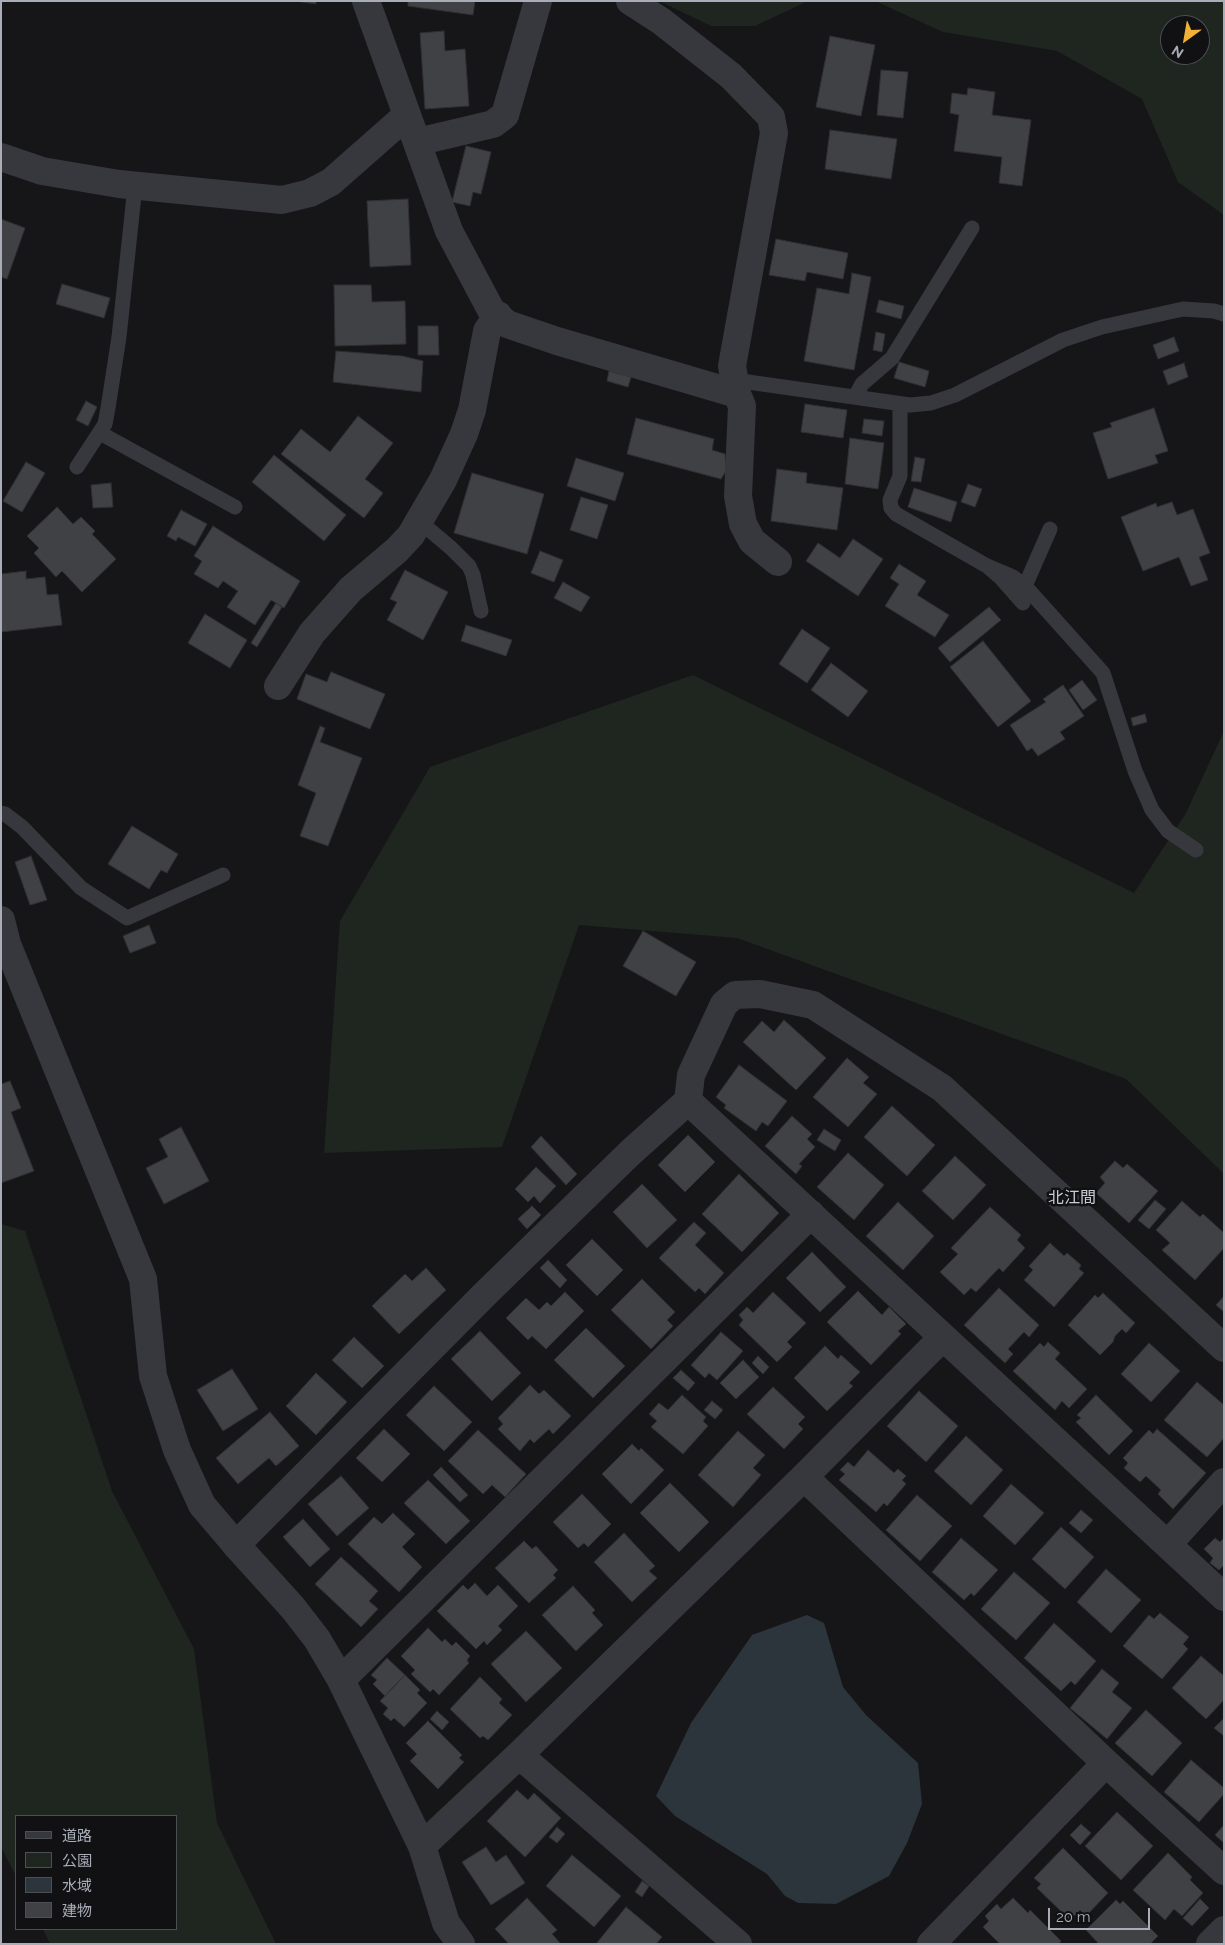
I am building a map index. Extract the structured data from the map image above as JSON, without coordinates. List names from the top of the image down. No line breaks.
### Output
{"districts":["北江間"],"legend":["道路","公園","水域","建物"],"scale_bar":"20 m","north":"bottom left"}
